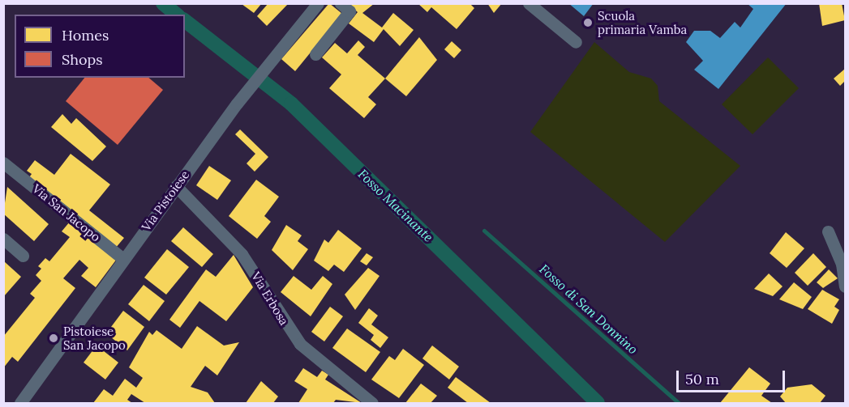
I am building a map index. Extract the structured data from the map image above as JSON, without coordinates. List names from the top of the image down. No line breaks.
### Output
{"streets":{"street":["Via Pistoiese","Via San Jacopo","Via Erbosa"]},"crossings":[["Via Pistoiese","Via San Jacopo"],["Via Pistoiese","Via Erbosa"]],"water":["Fosso Macinante","Fosso di San Donnino"],"places":["Scuola primaria Vamba","Pistoiese San Jacopo"],"legend":["Homes","Shops"],"scale_bar":"50 m"}
